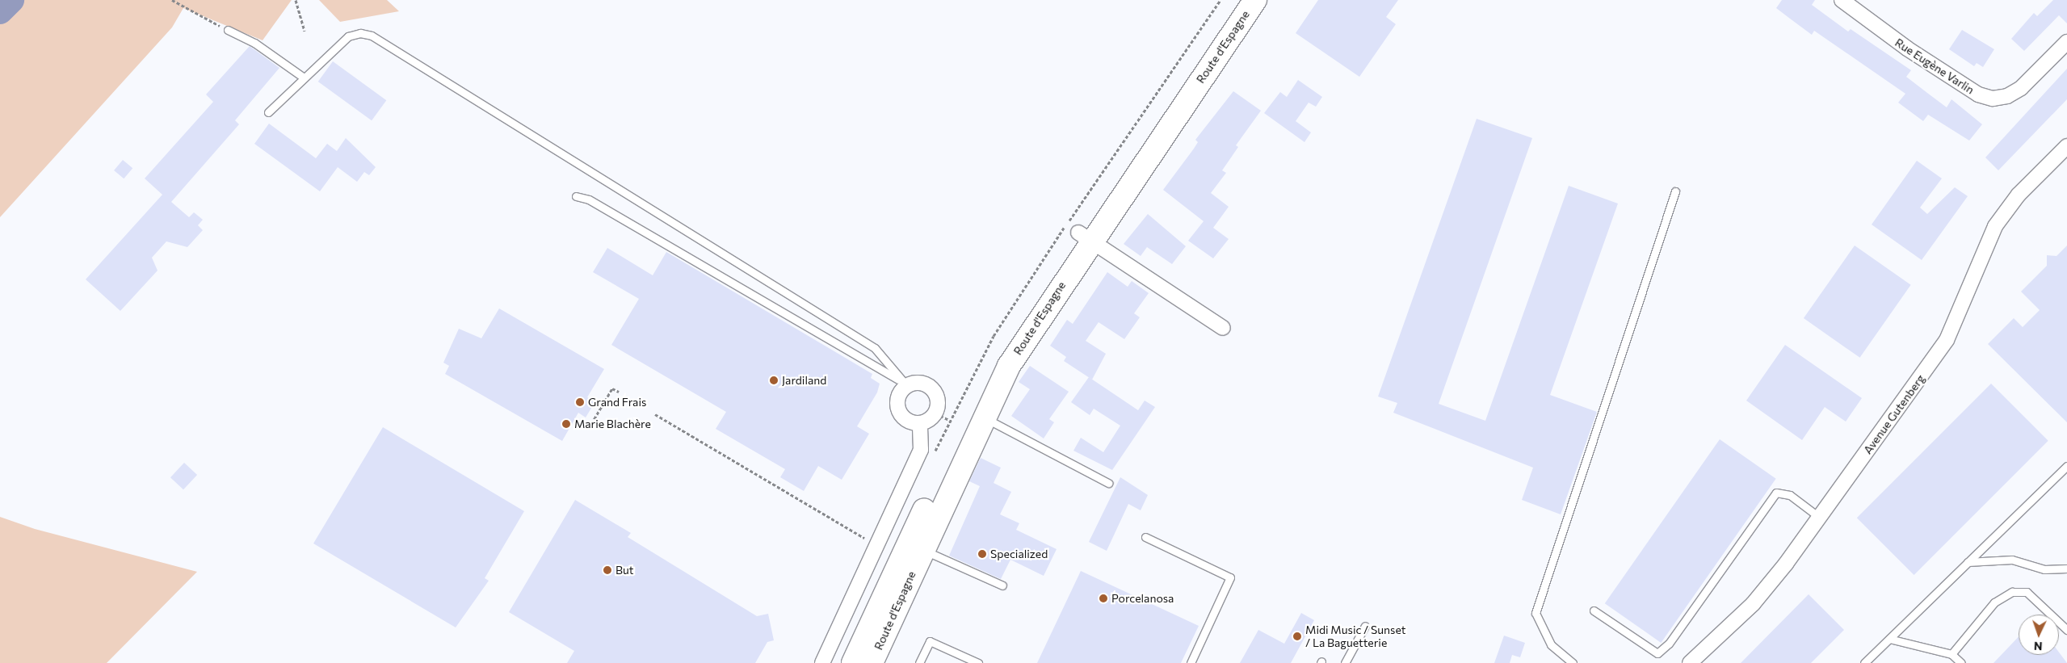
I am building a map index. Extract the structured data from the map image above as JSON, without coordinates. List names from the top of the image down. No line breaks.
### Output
{"streets":{"main road":["Route d'Espagne"],"street":["Rue Eugène Varlin","Avenue Gutenberg"]},"places":["Jardiland","Grand Frais","Marie Blachère","Specialized","But","Porcelanosa","Midi Music / Sunset / La Baguetterie"],"north":"bottom"}
